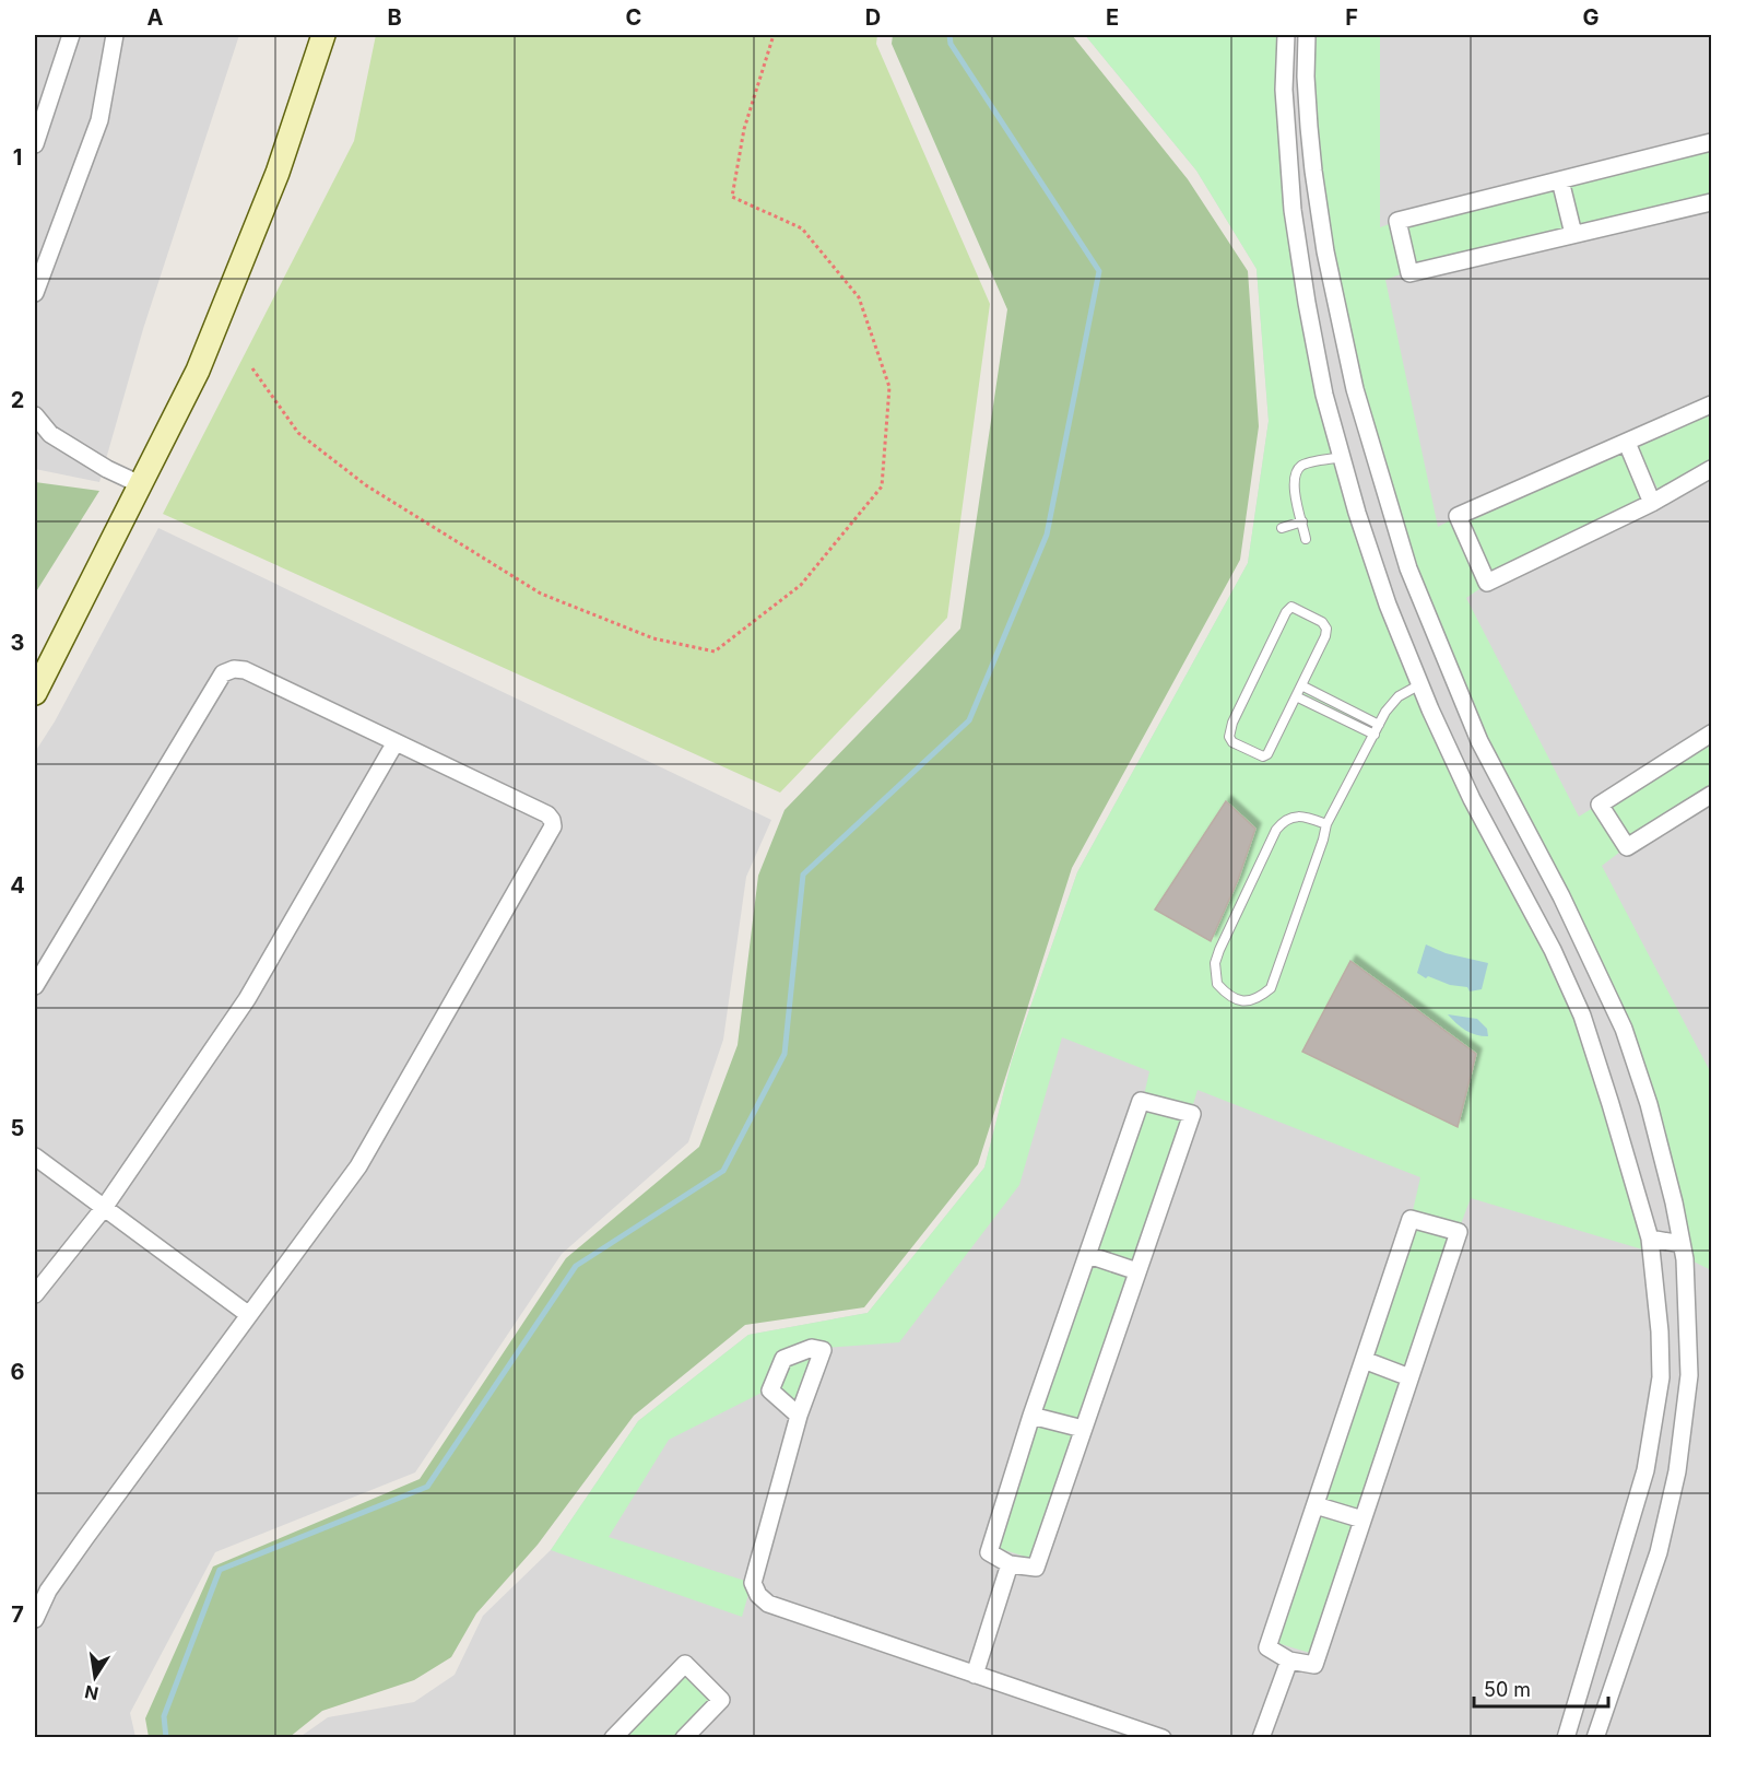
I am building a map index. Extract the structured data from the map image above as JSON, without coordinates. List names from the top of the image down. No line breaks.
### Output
{"scale_bar":"50 m","north":"bottom","grid":{"columns":["A","B","C","D","E","F","G"],"rows":["1","2","3","4","5","6","7"]}}
